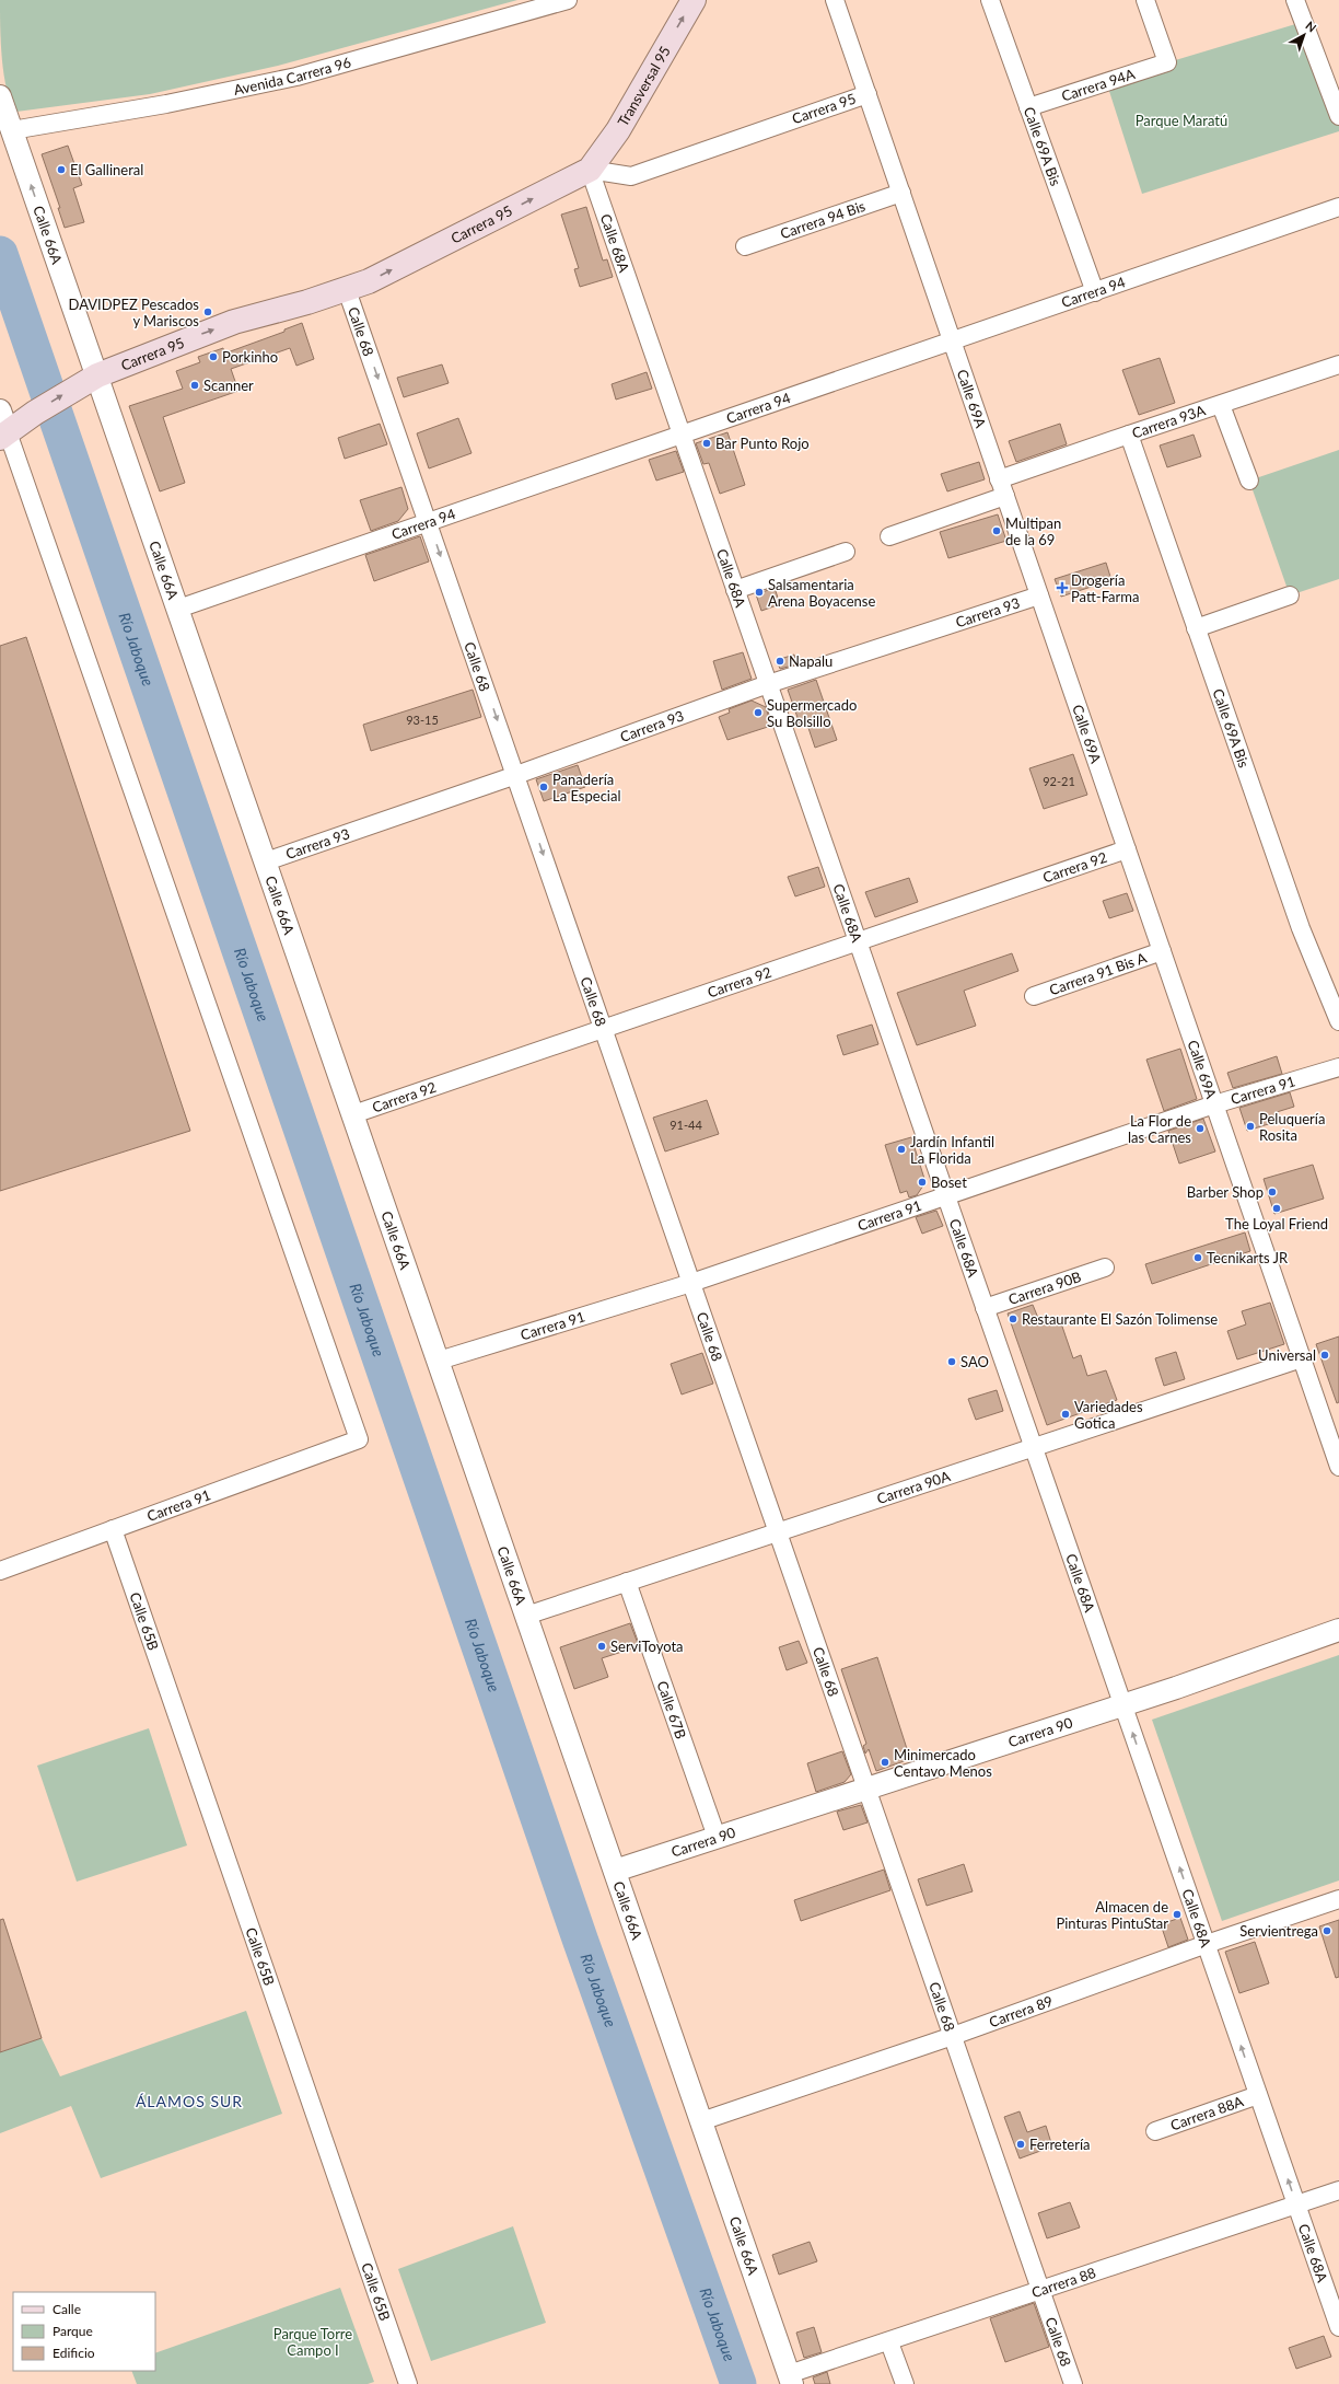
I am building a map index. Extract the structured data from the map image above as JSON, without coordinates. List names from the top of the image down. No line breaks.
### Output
{"streets":{"main road":["Transversal 95","Carrera 95"],"street":["Avenida Carrera 96","Carrera 94A","Calle 69A Bis","Carrera 94 Bis","Calle 66A","Calle 68A","Carrera 94","Calle 68","Calle 69A","Carrera 93A","Carrera 93","Carrera 92","Carrera 91 Bis A","Carrera 91","Carrera 90B","Carrera 90A","Calle 65B","Calle 67B","Carrera 90","Carrera 89","Carrera 88A","Carrera 88"]},"crossings":[["Avenida Carrera 96","Calle 66A"],["Carrera 94A","Calle 69A Bis"],["Transversal 95","Carrera 95"],["Transversal 95","Calle 68A"],["Carrera 95","Calle 66A"],["Carrera 95","Calle 68A"],["Carrera 95","Calle 68"],["Carrera 95","Calle 69A"],["Carrera 95","Carrera 91"],["Calle 69A Bis","Carrera 94"],["Calle 69A Bis","Carrera 93A"],["Carrera 94 Bis","Calle 69A"],["Calle 66A","Carrera 94"],["Calle 66A","Carrera 93"],["Calle 66A","Carrera 92"],["Calle 66A","Carrera 91"],["Calle 66A","Carrera 90A"],["Calle 66A","Carrera 90"],["Calle 66A","Carrera 89"],["Calle 66A","Carrera 88"],["Calle 68A","Carrera 94"],["Calle 68A","Carrera 93"],["Calle 68A","Carrera 92"],["Calle 68A","Carrera 91"],["Calle 68A","Carrera 90B"],["Calle 68A","Carrera 90A"],["Calle 68A","Carrera 90"],["Calle 68A","Carrera 89"],["Calle 68A","Carrera 88A"],["Calle 68A","Carrera 88"],["Carrera 94","Calle 68"],["Carrera 94","Calle 69A"],["Calle 68","Carrera 93"],["Calle 68","Carrera 92"],["Calle 68","Carrera 91"],["Calle 68","Carrera 90A"],["Calle 68","Carrera 90"],["Calle 68","Carrera 89"],["Calle 68","Carrera 88"],["Calle 69A","Carrera 93A"],["Calle 69A","Carrera 93"],["Calle 69A","Carrera 92"],["Calle 69A","Carrera 91 Bis A"],["Calle 69A","Carrera 91"],["Calle 69A","Carrera 90A"],["Carrera 91","Calle 65B"],["Carrera 90A","Calle 67B"],["Calle 67B","Carrera 90"]],"one_way":["Transversal 95","Carrera 95","Calle 68"],"districts":["ÁLAMOS SUR"],"water":["Río Jaboque"],"parks":["Parque Maratú","Parque Torre Campo I"],"places":{"other":["El Gallineral","DAVIDPEZ Pescados y Mariscos","Porkinho","Scanner","Bar Punto Rojo","Multipan de la 69","Salsamentaria Arena Boyacense","Napalu","Supermercado Su Bolsillo","Panadería La Especial","Peluquería Rosita","La Flor de las Carnes","Jardín Infantil La Florida","Boset","Barber Shop","The Loyal Friend","Tecnikarts JR","Restaurante El Sazón Tolimense","Universal","SAO","Variedades Gotica","ServiToyota","Minimercado Centavo Menos","Almacen de Pinturas PintuStar","Servientrega","Ferretería"],"health":["Drogería Patt-Farma"]},"house_numbers":["93-15","92-21","91-44"],"legend":["Calle","Parque","Edificio"],"north":"top right"}
